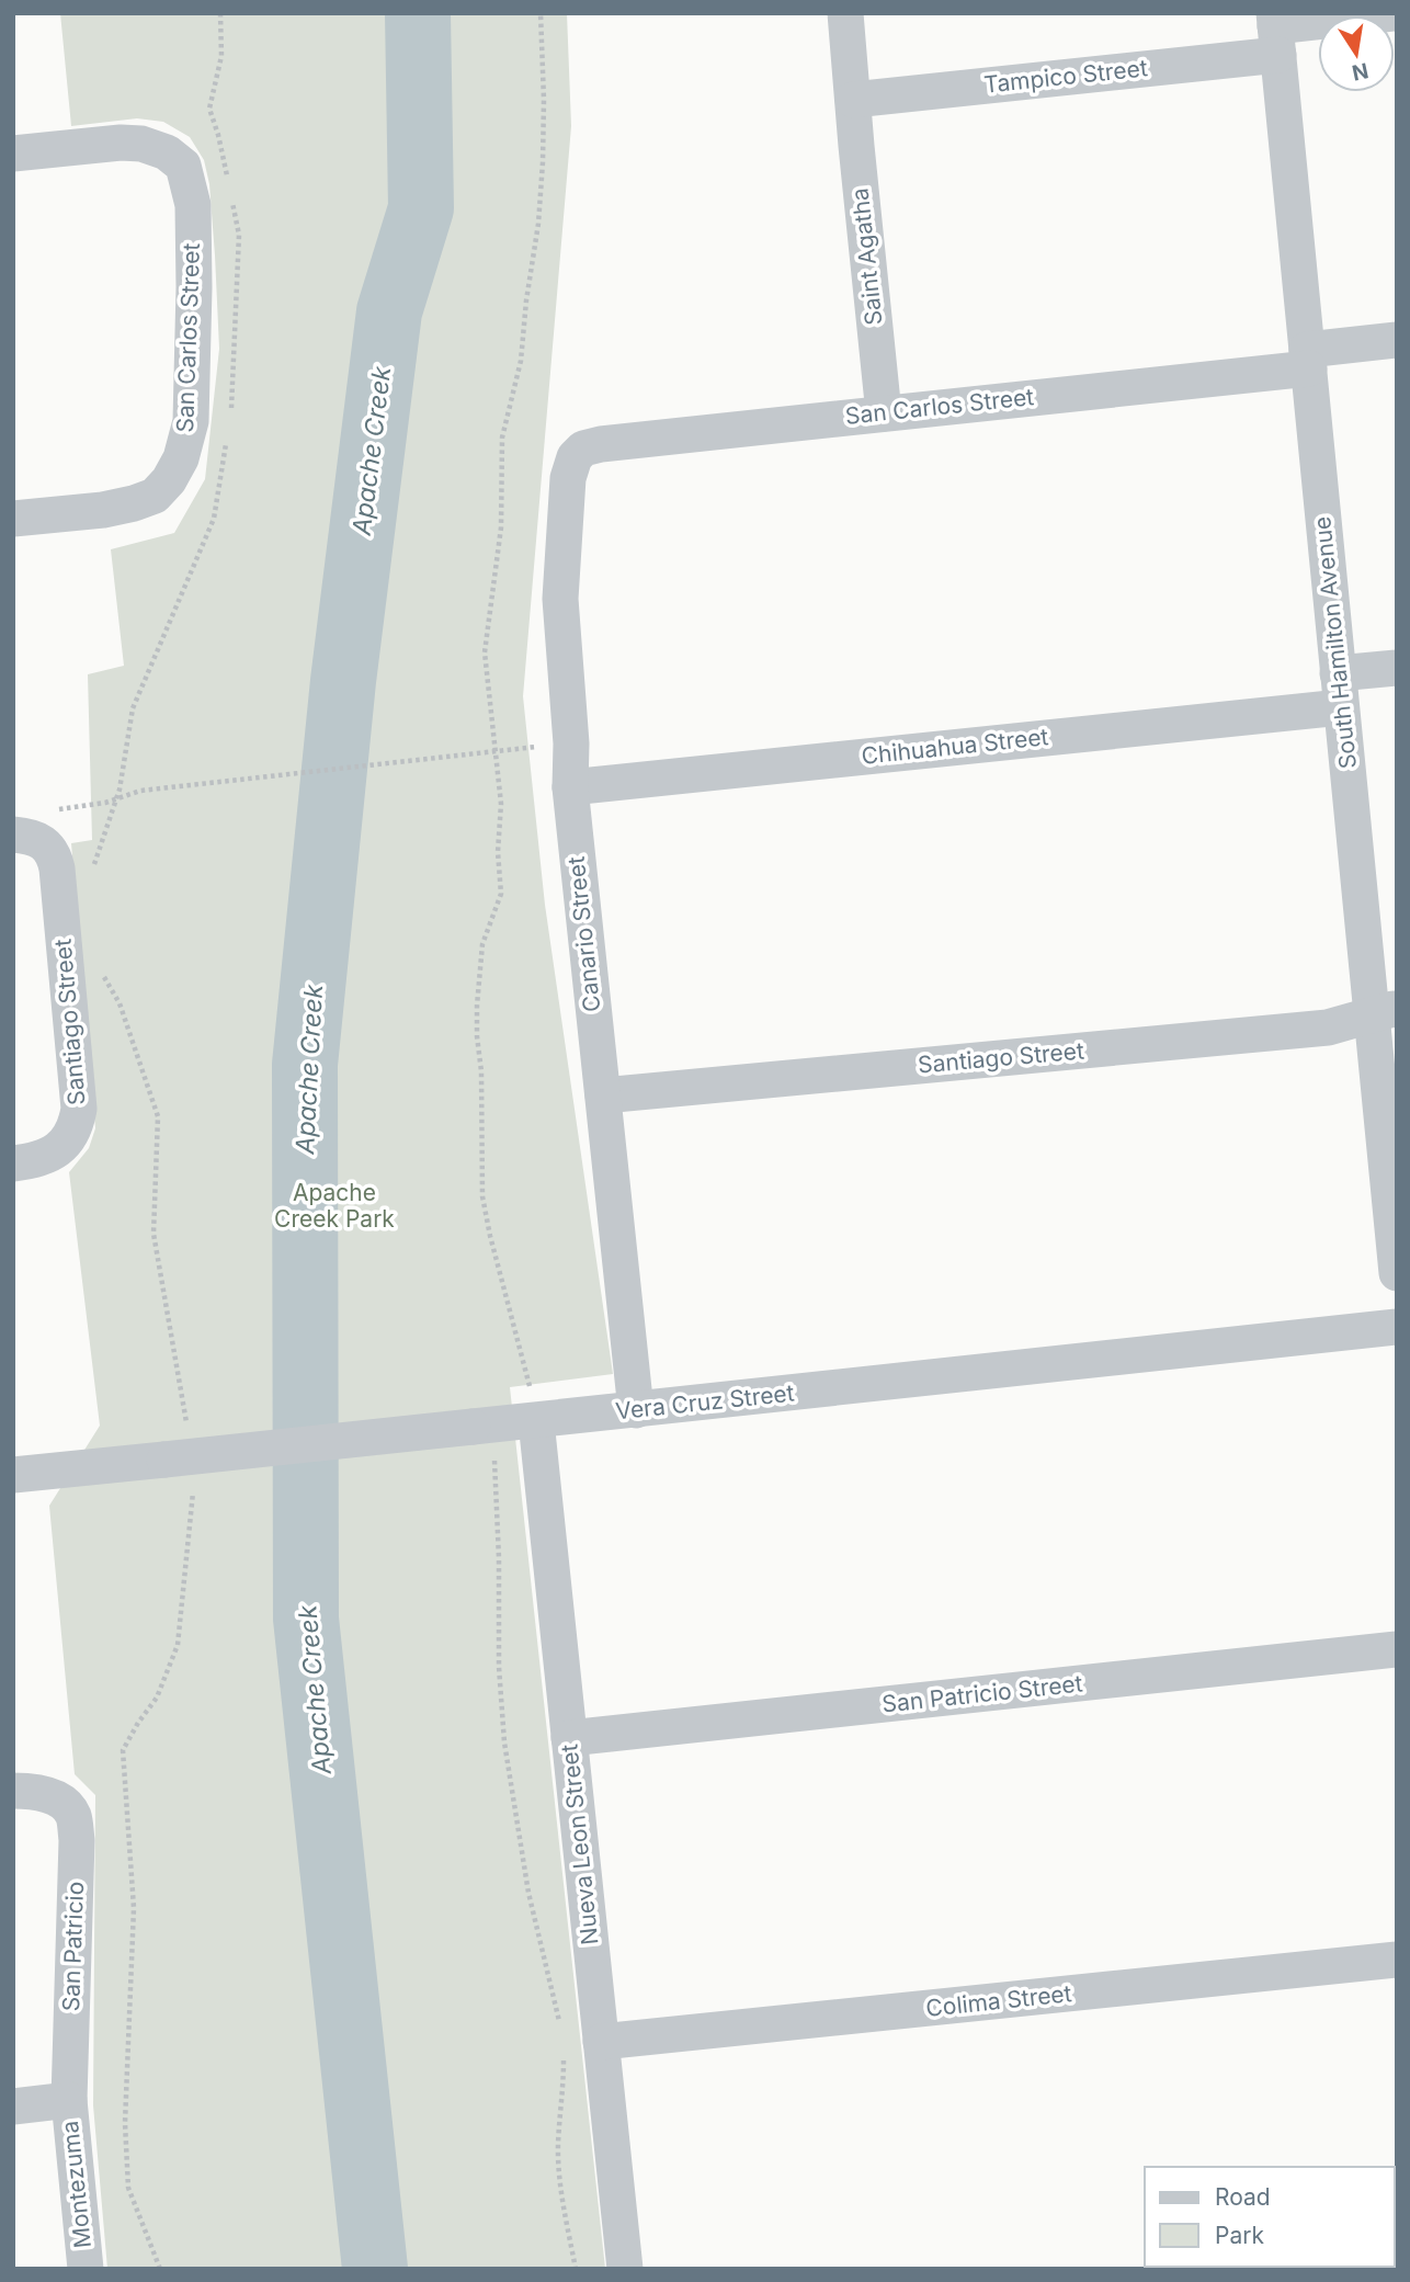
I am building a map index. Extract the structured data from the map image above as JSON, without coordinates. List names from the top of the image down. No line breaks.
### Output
{"streets":{"street":["Tampico Street","Saint Agatha","San Carlos Street","South Hamilton Avenue","Chihuahua Street","Canario Street","Santiago Street","Vera Cruz Street","San Patricio Street","Nueva Leon Street","San Patricio","Colima Street","Montezuma"]},"crossings":[["Tampico Street","Saint Agatha"],["Tampico Street","South Hamilton Avenue"],["Saint Agatha","San Carlos Street"],["San Carlos Street","South Hamilton Avenue"],["San Carlos Street","Canario Street"],["South Hamilton Avenue","Chihuahua Street"],["South Hamilton Avenue","Santiago Street"],["Chihuahua Street","Canario Street"],["Canario Street","Santiago Street"],["Canario Street","Vera Cruz Street"],["Vera Cruz Street","Nueva Leon Street"],["San Patricio Street","Nueva Leon Street"],["Nueva Leon Street","Colima Street"],["San Patricio","Montezuma"]],"water":["Apache Creek"],"parks":["Apache Creek Park"],"legend":["Road","Park"],"north":"bottom"}
